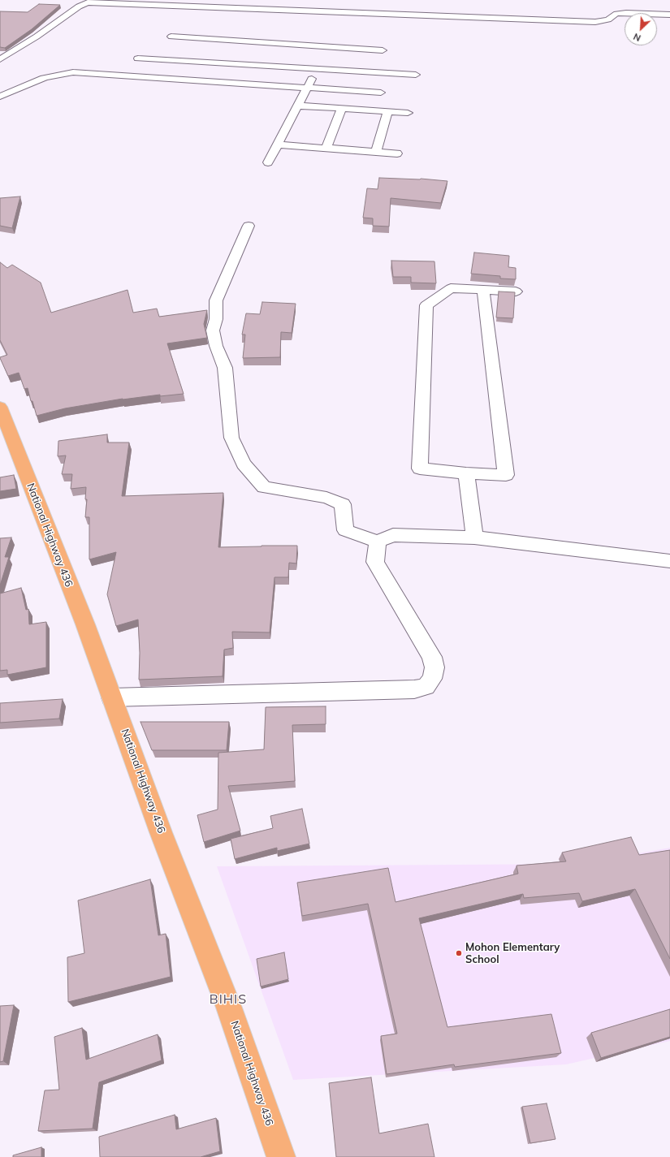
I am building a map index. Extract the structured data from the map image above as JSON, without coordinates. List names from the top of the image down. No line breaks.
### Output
{"streets":{"main road":["National Highway 436"]},"districts":["BIHIS"],"places":["Mohon Elementary School"],"north":"bottom left"}
